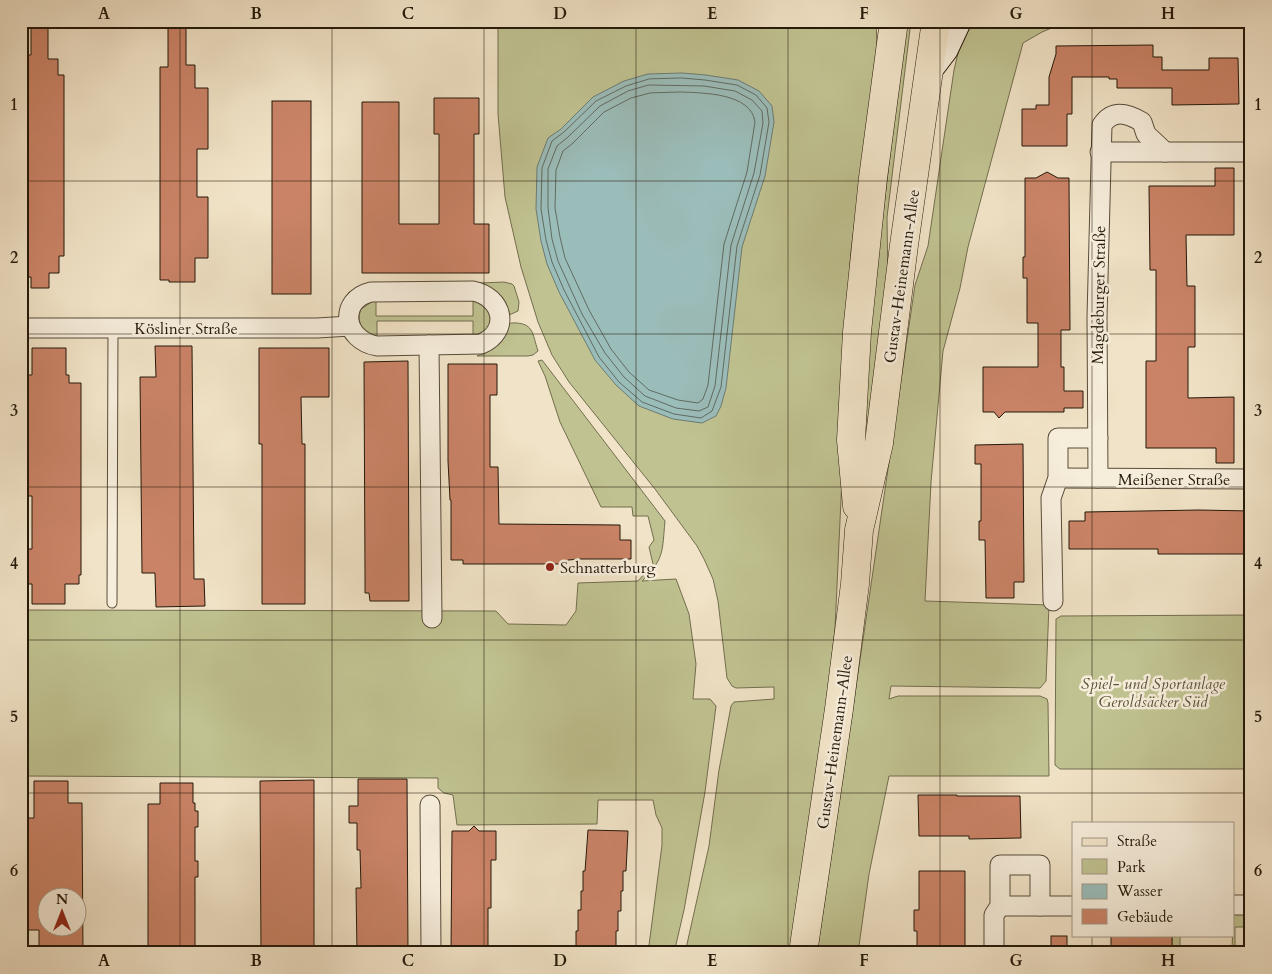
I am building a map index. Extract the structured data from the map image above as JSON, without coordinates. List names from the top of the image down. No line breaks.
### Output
{"streets":{"main road":["Gustav-Heinemann-Allee"],"street":["Magdeburger Straße","Kösliner Straße","Meißener Straße"]},"crossings":[["Magdeburger Straße","Meißener Straße"]],"parks":["Spiel- und Sportanlage Geroldsäcker Süd"],"places":["Schnatterburg"],"legend":["Straße","Park","Wasser","Gebäude"],"north":"top","grid":{"columns":["A","B","C","D","E","F","G","H"],"rows":["1","2","3","4","5","6"]}}
